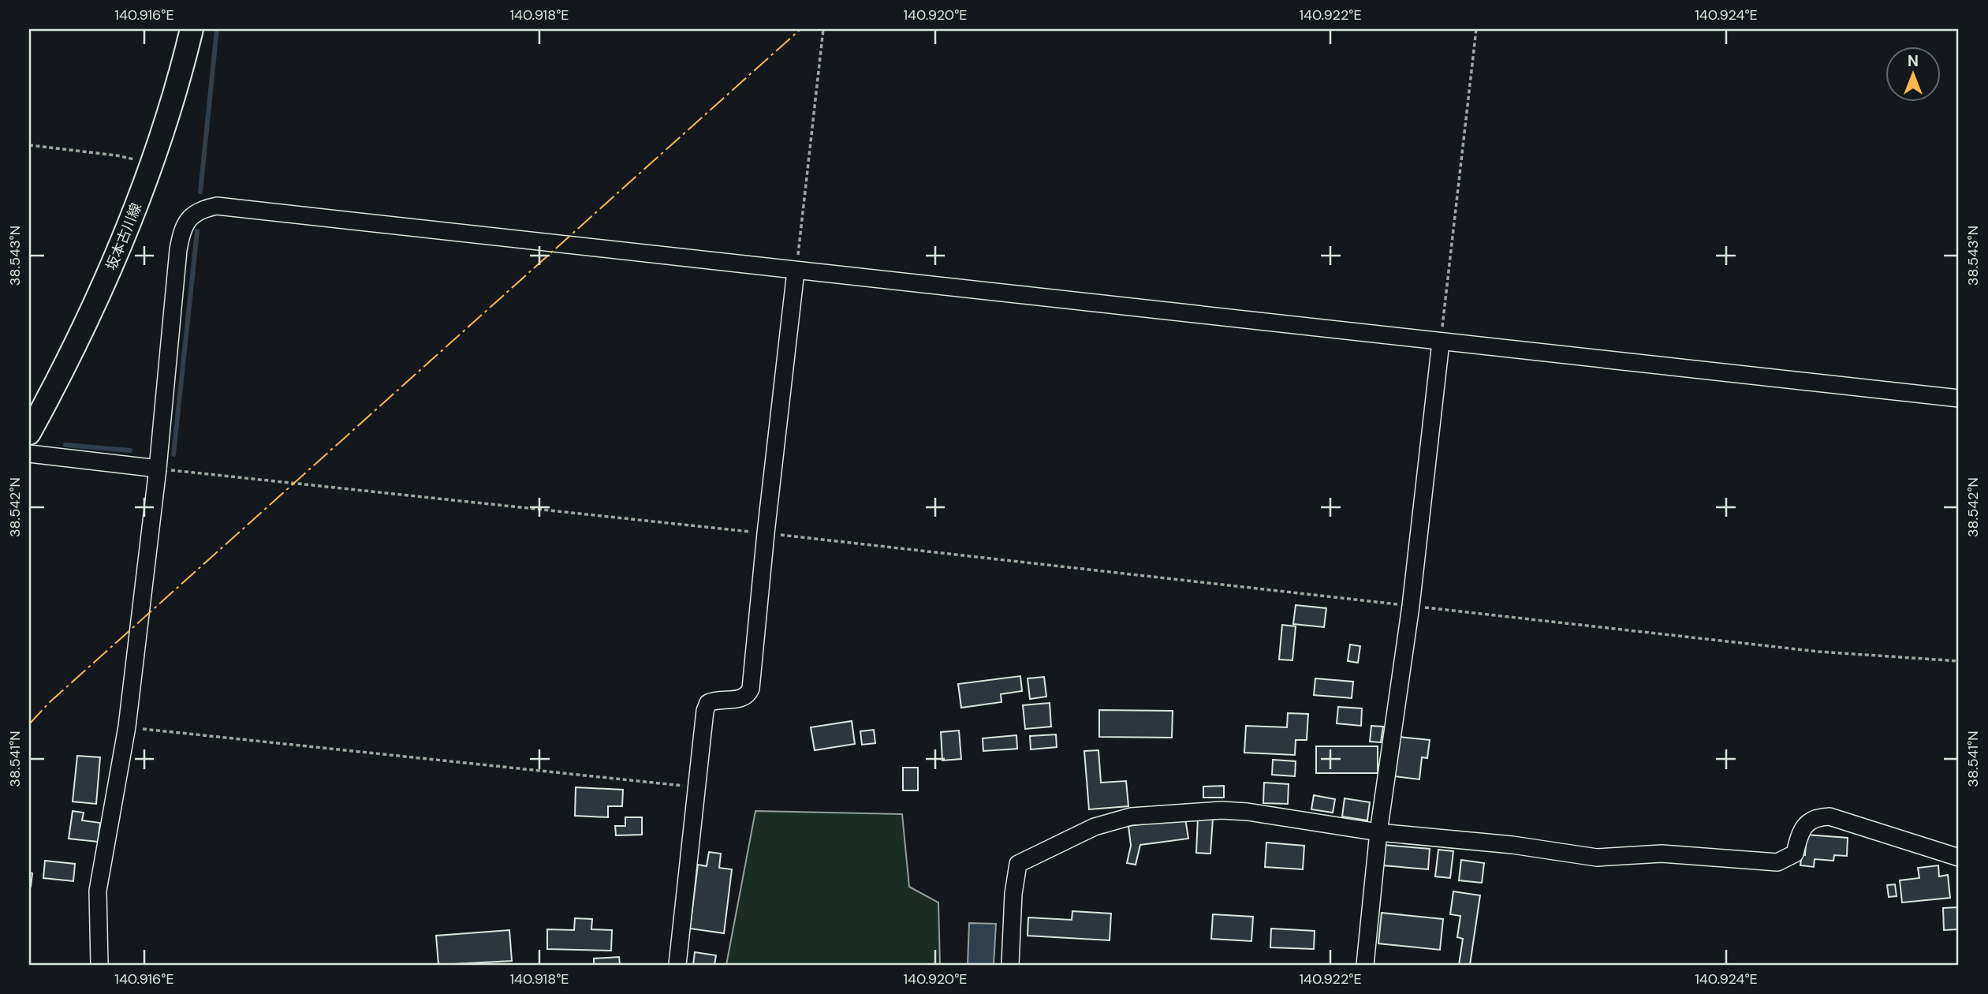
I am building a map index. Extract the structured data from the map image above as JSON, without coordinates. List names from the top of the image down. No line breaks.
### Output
{"streets":{"main road":["坂本古川線"]},"north":"top","coordinates":["140.916°E","140.918°E","140.920°E","140.922°E","140.924°E","38.543°N","38.542°N","38.541°N"]}
